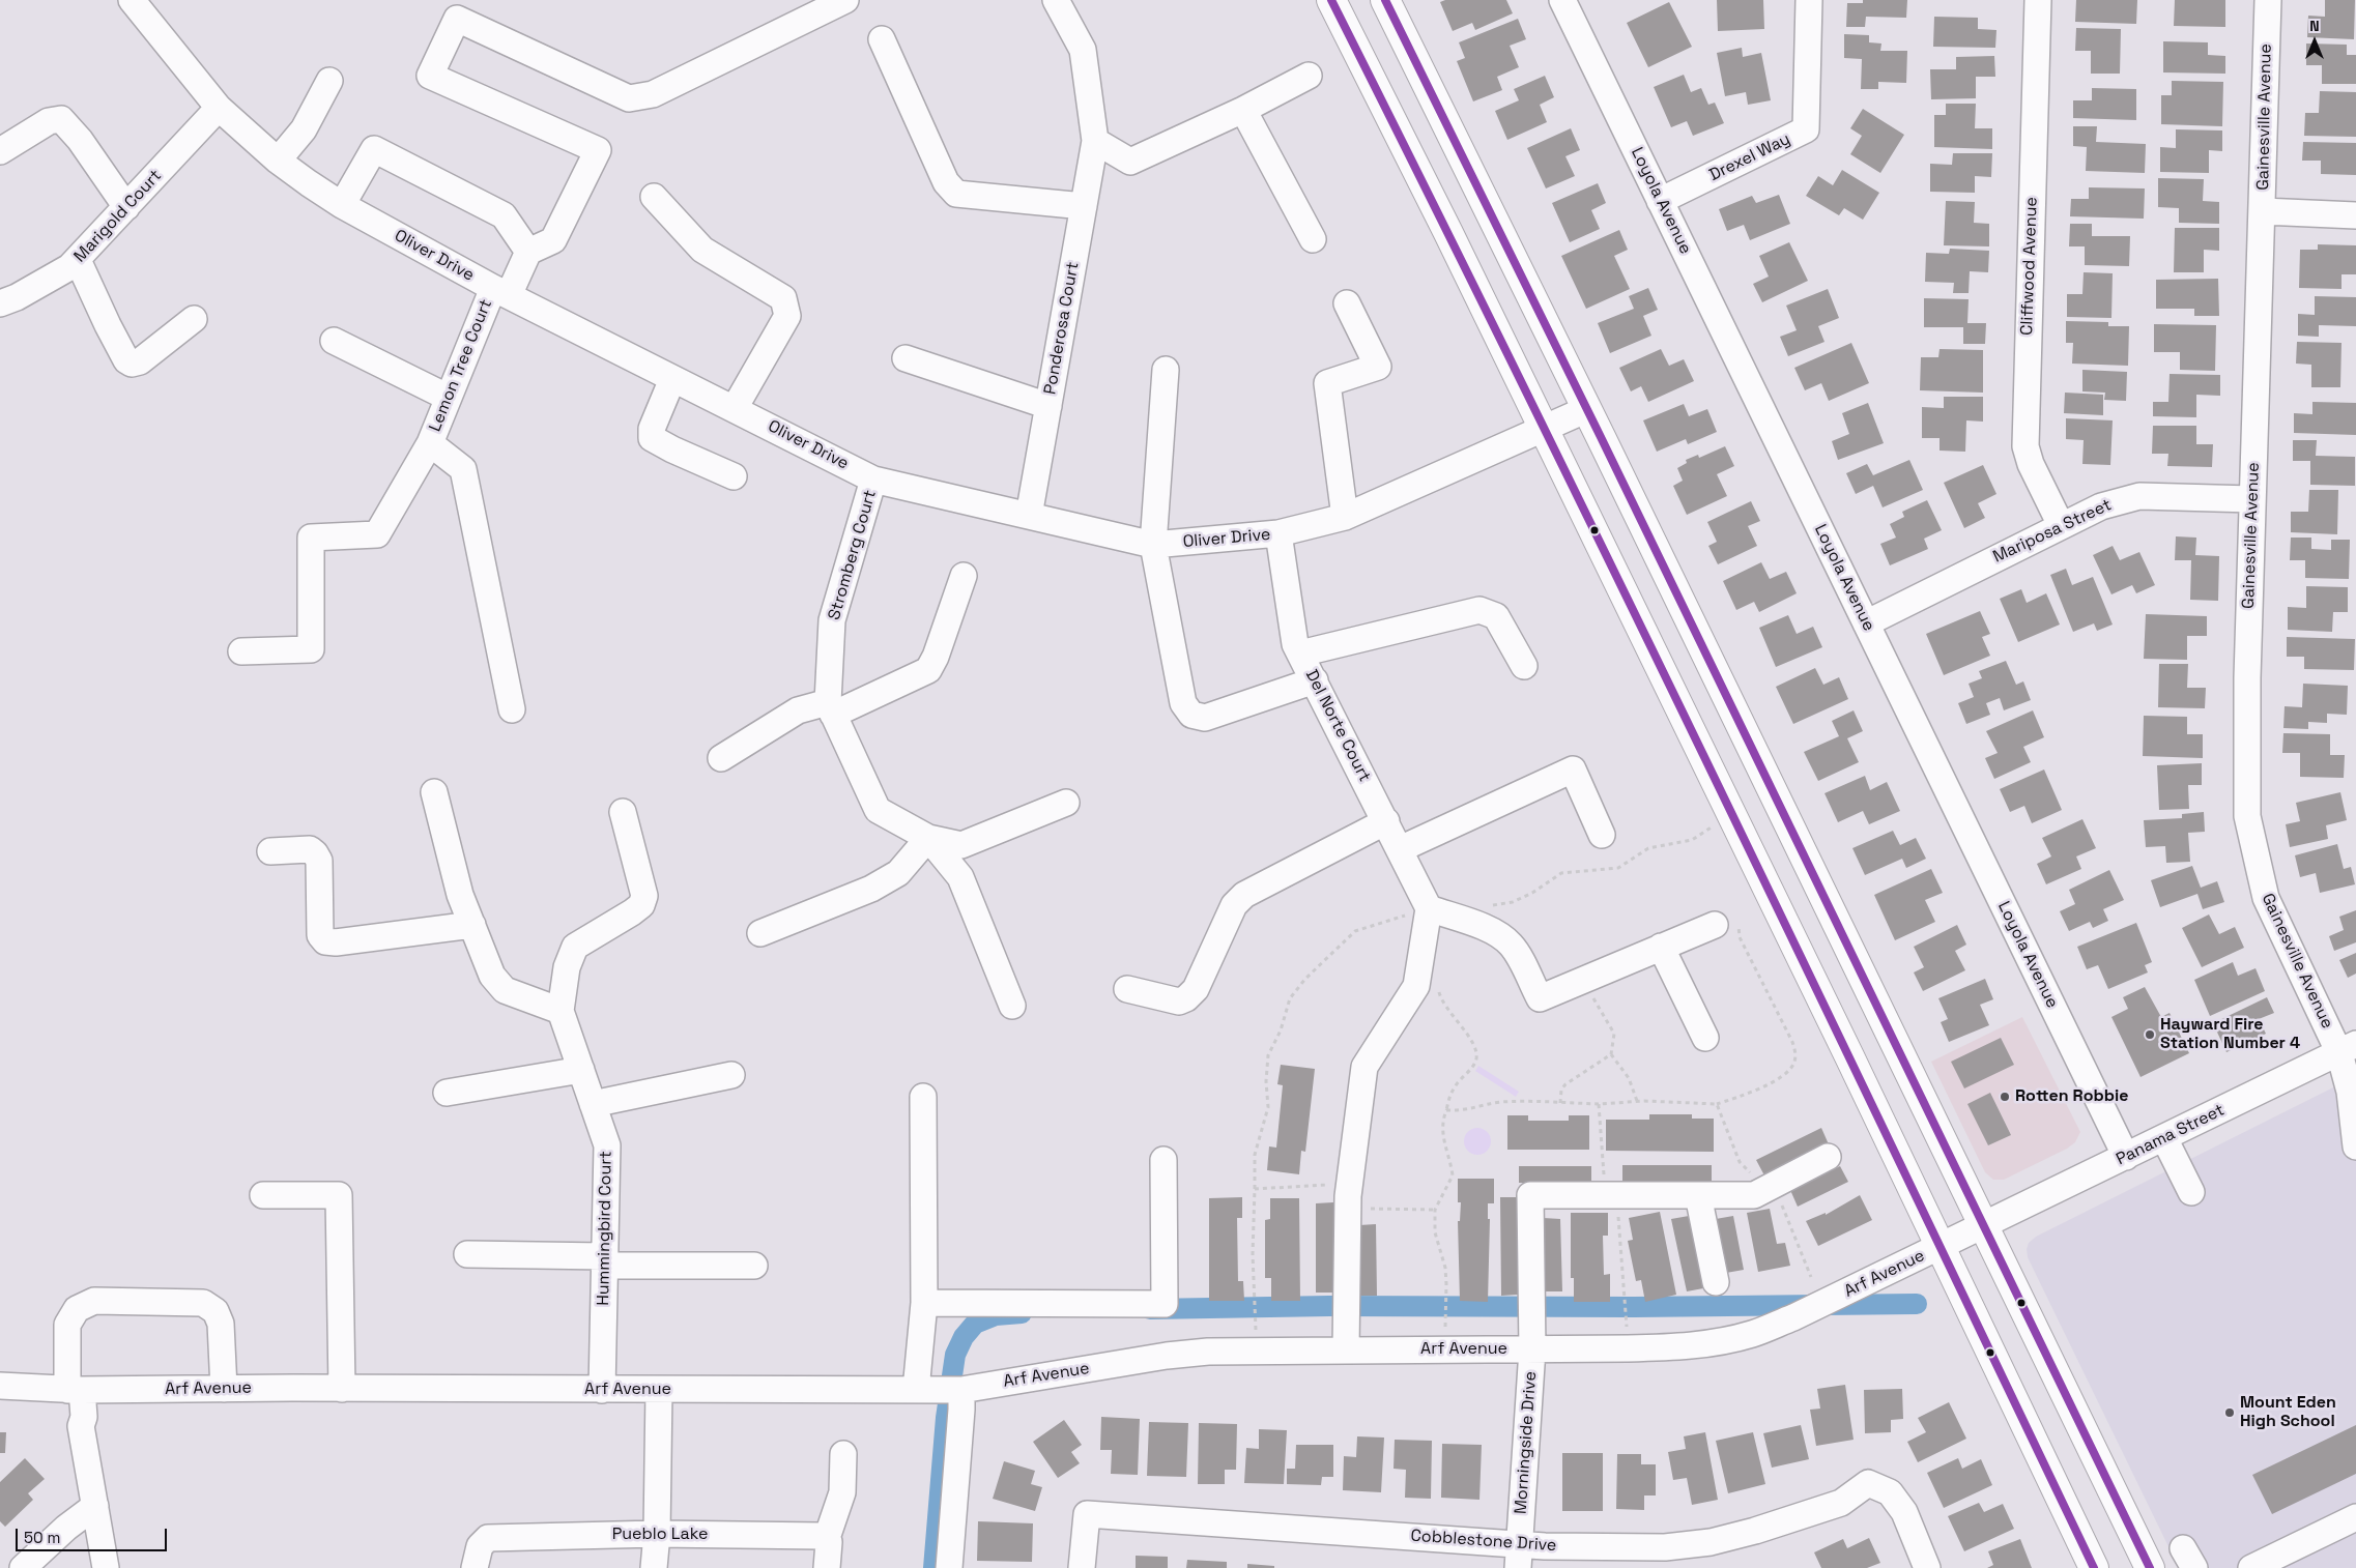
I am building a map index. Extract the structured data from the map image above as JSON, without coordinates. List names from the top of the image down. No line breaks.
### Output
{"streets":{"street":["Gainesville Avenue","Drexel Way","Loyola Avenue","Marigold Court","Oliver Drive","Cliffwood Avenue","Ponderosa Court","Lemon Tree Court","Mariposa Street","Stromberg Court","Del Norte Court","Panama Street","Hummingbird Court","Arf Avenue","Morningside Drive","Pueblo Lake","Cobblestone Drive"]},"crossings":[["Gainesville Avenue","Mariposa Street"],["Gainesville Avenue","Panama Street"],["Drexel Way","Loyola Avenue"],["Loyola Avenue","Mariposa Street"],["Loyola Avenue","Panama Street"],["Marigold Court","Oliver Drive"],["Oliver Drive","Ponderosa Court"],["Oliver Drive","Lemon Tree Court"],["Oliver Drive","Stromberg Court"],["Oliver Drive","Del Norte Court"],["Cliffwood Avenue","Mariposa Street"],["Panama Street","Arf Avenue"],["Hummingbird Court","Arf Avenue"],["Arf Avenue","Morningside Drive"],["Morningside Drive","Cobblestone Drive"]],"places":["Hayward Fire Station Number 4","Rotten Robbie","Mount Eden High School"],"scale_bar":"50 m","north":"top"}
